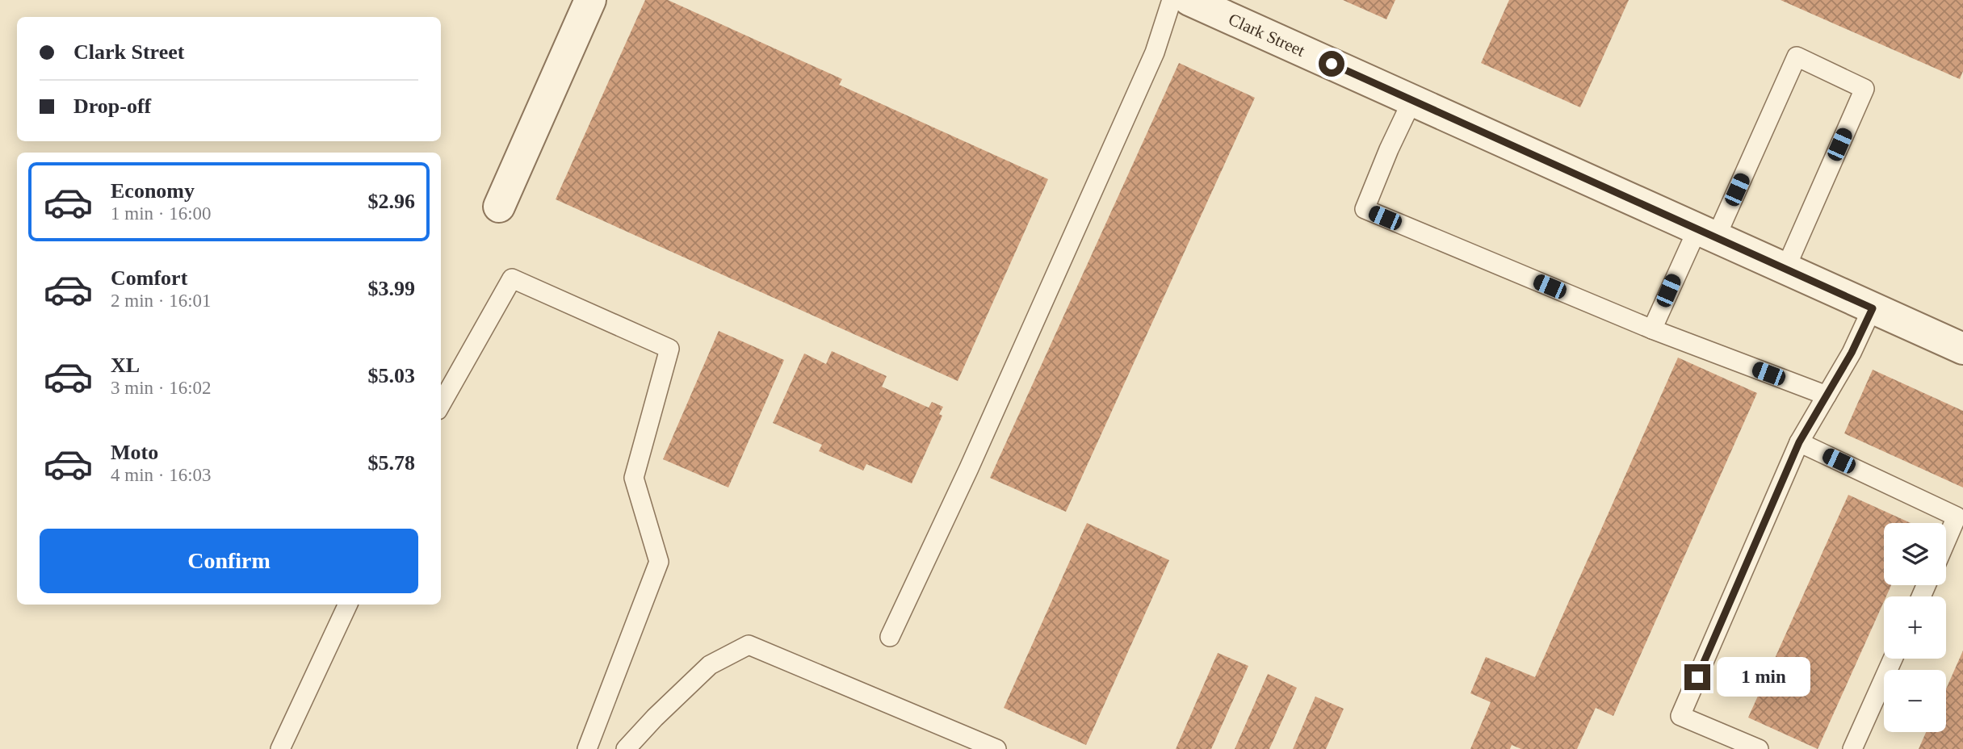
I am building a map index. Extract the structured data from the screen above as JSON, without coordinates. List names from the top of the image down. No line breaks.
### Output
{"streets":{"street":["Clark Street"]},"page":{"banner":["Clark Street","Drop-off"],"list":[{"name":"Economy","note":"1 min · 16:00","value":"$2.96"},{"name":"Comfort","note":"2 min · 16:01","value":"$3.99"},{"name":"XL","note":"3 min · 16:02","value":"$5.03"},{"name":"Moto","note":"4 min · 16:03","value":"$5.78"}],"buttons":"Confirm","map_buttons":["+","−"],"bubble":"1 min"}}
